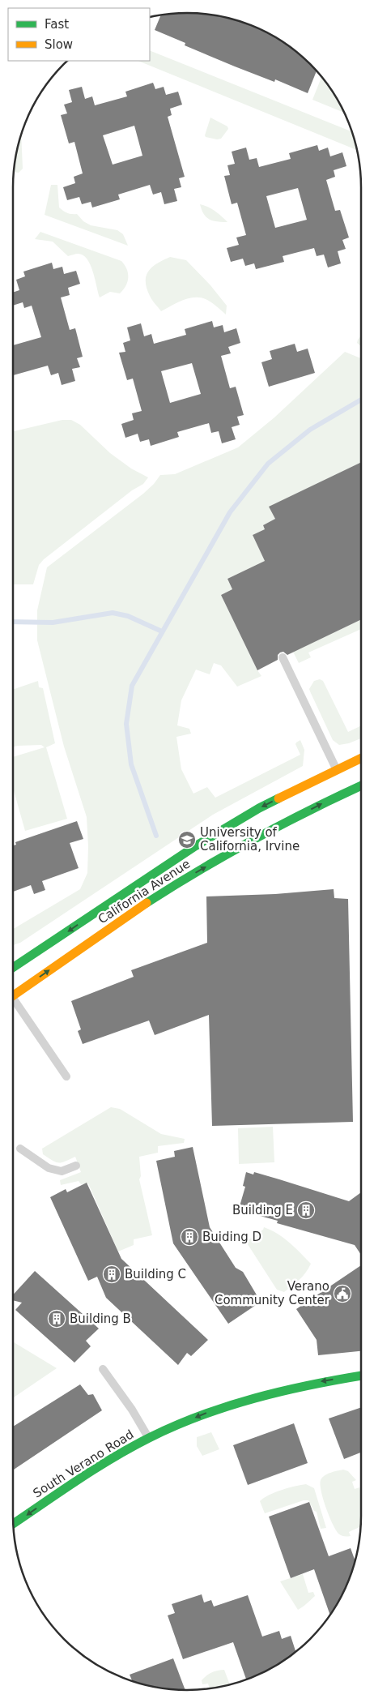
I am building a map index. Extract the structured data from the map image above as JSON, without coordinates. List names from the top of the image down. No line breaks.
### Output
{"streets":{"main road":["California Avenue","South Verano Road"]},"one_way":["South Verano Road"],"places":{"school or university":["University of California, Irvine"],"building":["Building E","Buiding D","Building C","Building B"],"public building":["Verano Community Center"]},"legend":["Fast","Slow"]}
